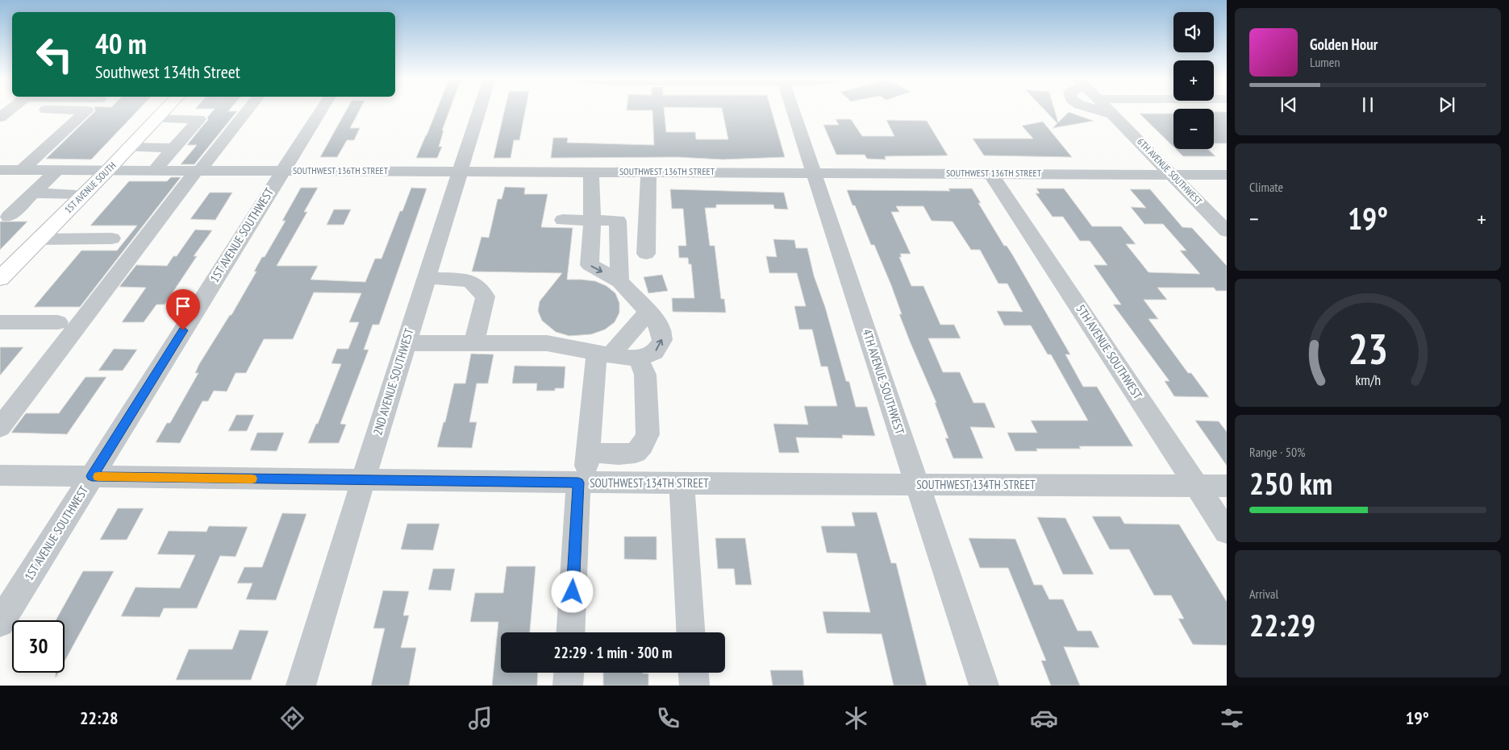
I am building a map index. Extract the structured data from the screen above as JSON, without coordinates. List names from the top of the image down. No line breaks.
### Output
{"streets":{"main road":["1ST AVENUE SOUTH"],"street":["SOUTHWEST 136TH STREET","6TH AVENUE SOUTHWEST","1ST AVENUE SOUTHWEST","5TH AVENUE SOUTHWEST","2ND AVENUE SOUTHWEST","4TH AVENUE SOUTHWEST","SOUTHWEST 134TH STREET"]},"crossings":[["SOUTHWEST 136TH STREET","6TH AVENUE SOUTHWEST"],["SOUTHWEST 136TH STREET","1ST AVENUE SOUTH"],["SOUTHWEST 136TH STREET","1ST AVENUE SOUTHWEST"],["SOUTHWEST 136TH STREET","5TH AVENUE SOUTHWEST"],["SOUTHWEST 136TH STREET","2ND AVENUE SOUTHWEST"],["SOUTHWEST 136TH STREET","4TH AVENUE SOUTHWEST"],["1ST AVENUE SOUTHWEST","SOUTHWEST 134TH STREET"],["5TH AVENUE SOUTHWEST","SOUTHWEST 134TH STREET"],["2ND AVENUE SOUTHWEST","SOUTHWEST 134TH STREET"],["4TH AVENUE SOUTHWEST","SOUTHWEST 134TH STREET"]],"page":{"map_buttons":["+","−"],"turn":["40 m","Southwest 134th Street"],"song":["Golden Hour","Lumen"],"tile":["Climate",["Range · 50%","250 km"],["Arrival","22:29"]],"heat":["−","19°","+"],"limit":"30","trip":"22:29 · 1 min · 300 m","tabs":["22:28","19°"],"gauge":["23","km/h"]}}
